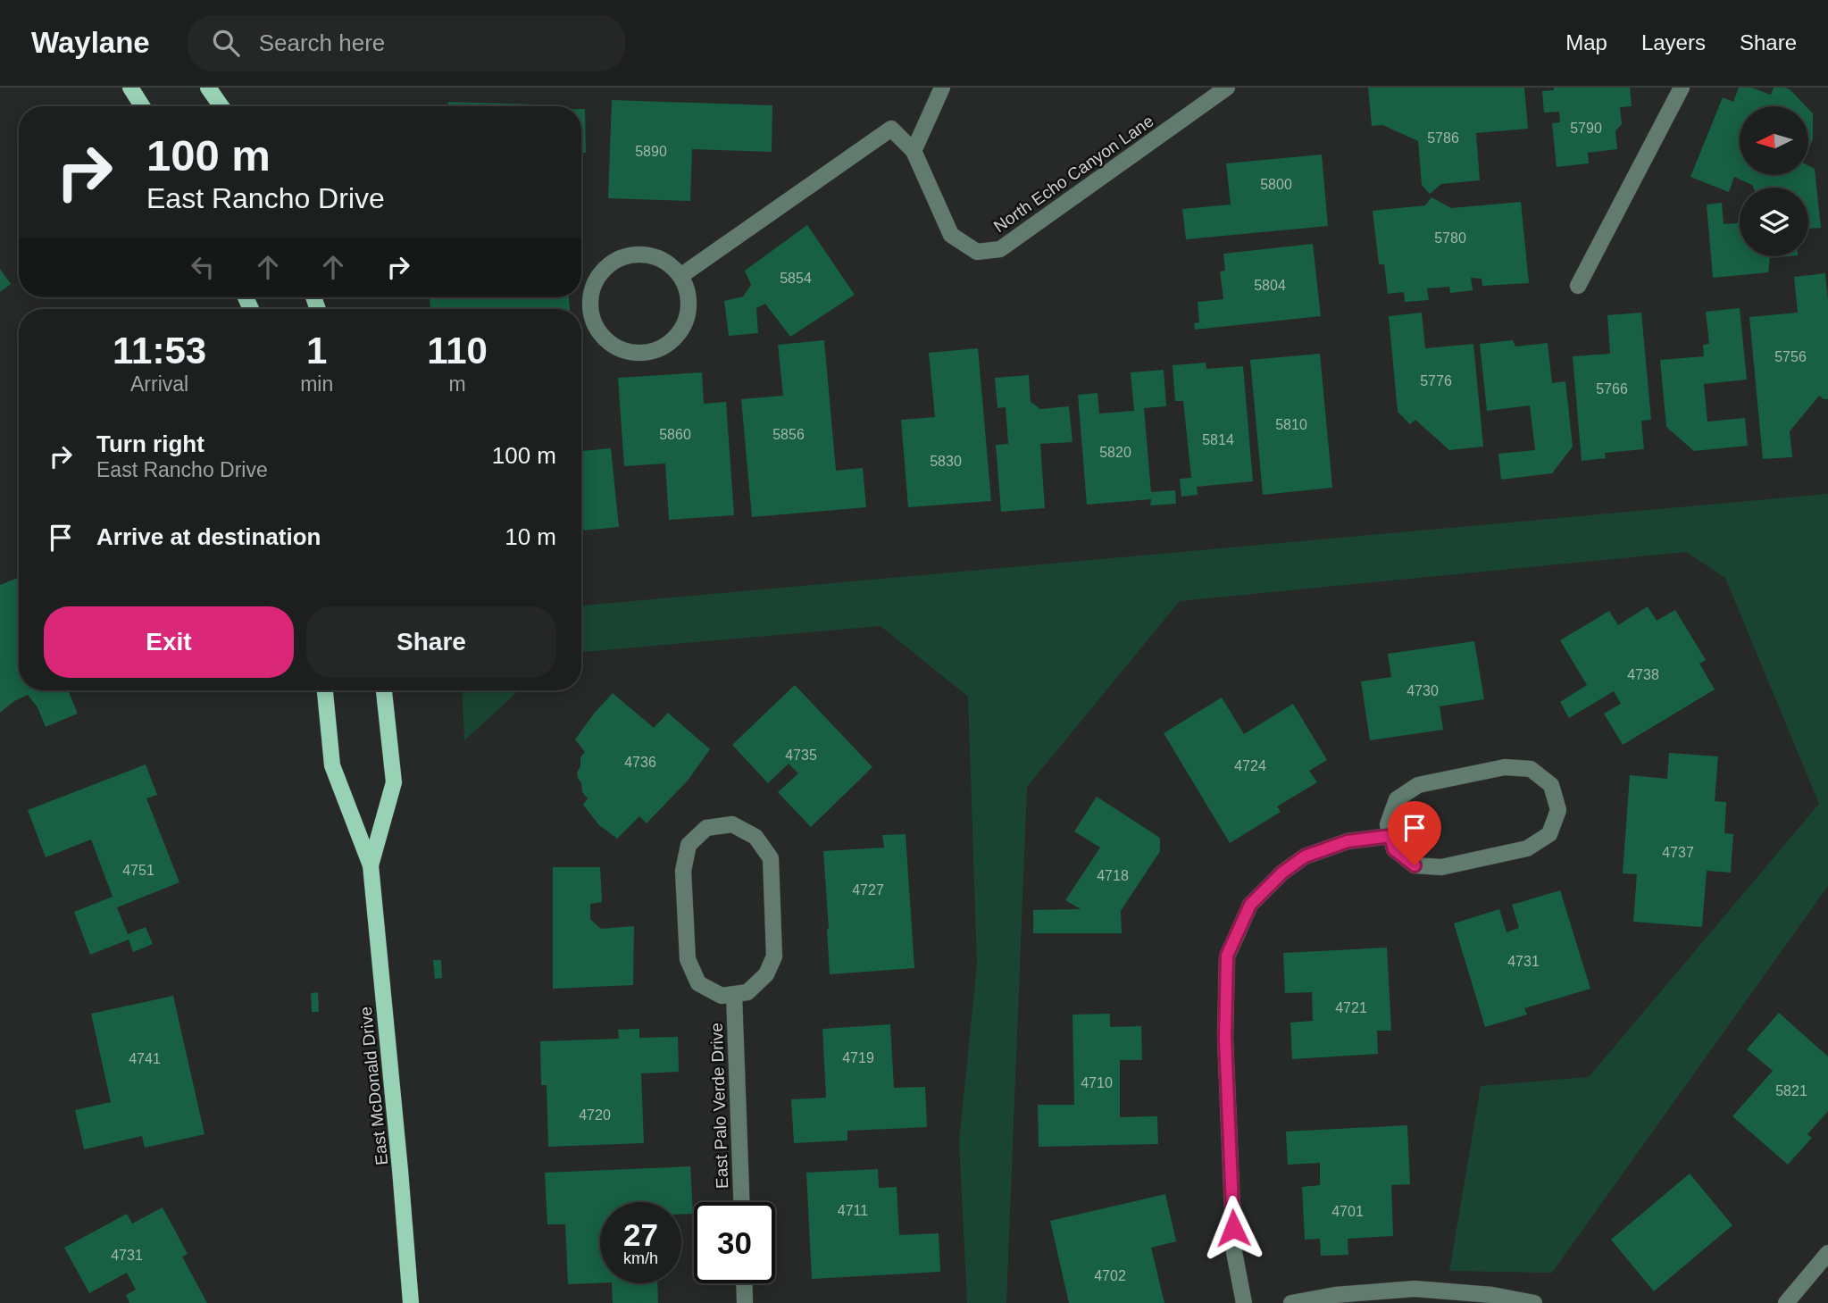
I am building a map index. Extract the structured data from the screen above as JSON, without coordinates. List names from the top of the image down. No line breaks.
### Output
{"streets":{"main road":["East McDonald Drive"],"street":["North Echo Canyon Lane","East Palo Verde Drive"]},"house_numbers":["5790","5786","5890","5800","5780","5854","5804","5756","5776","5766","5810","5860","5856","5814","5820","5830","4738","4730","4735","4736","4724","4737","4751","4718","4727","4731","4721","4719","4741","4710","5821","4720","4711","4701","4731","4702"],"north":"left","page":{"header":"Waylane","search":"Search here","nav":["Map","Layers","Share"],"turn":["100 m","East Rancho Drive"],"eta":["11:53","Arrival","1","min","110","m"],"list":[{"name":"Turn right","note":"East Rancho Drive","value":"100 m"},{"name":"Arrive at destination","value":"10 m"}],"buttons":["Exit","Share"],"speed":"27 km/h","limit":"30"}}
